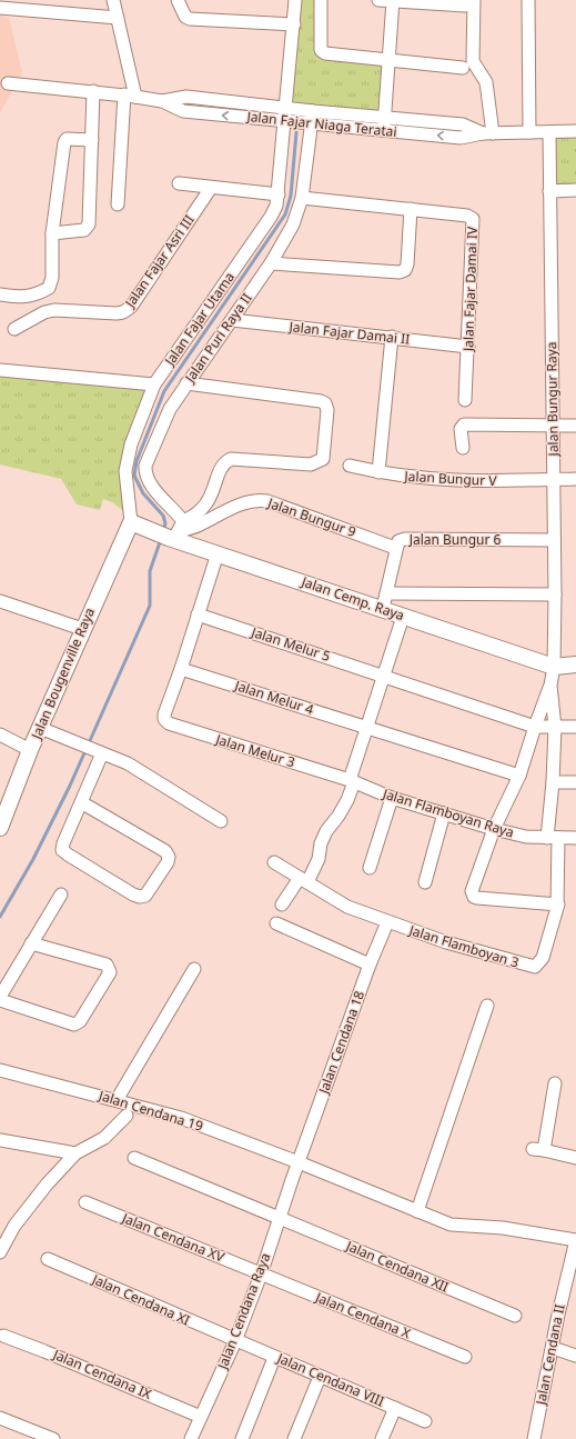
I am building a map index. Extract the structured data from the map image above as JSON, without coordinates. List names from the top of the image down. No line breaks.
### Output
{"streets":{"street":["Jalan Fajar Niaga Teratai","Jalan Fajar Asri III","Jalan Fajar Damai IV","Jalan Fajar Utama","Jalan Fajar Damai II","Jalan Puri Raya II","Jalan Bungur Raya","Jalan Bungur V","Jalan Bungur 9","Jalan Bungur 6","Jalan Cemp. Raya","Jalan Melur 5","Jalan Bougenville Raya","Jalan Melur 4","Jalan Melur 3","Jalan Flamboyan Raya","Jalan Flamboyan 3","Jalan Cendana 18","Jalan Cendana 19","Jalan Cendana XV","Jalan Cendana XII","Jalan Cendana XI","Jalan Cendana Raya","Jalan Cendana X","Jalan Cendana II","Jalan Cendana IX","Jalan Cendana VIII"]},"crossings":[["Jalan Fajar Niaga Teratai","Jalan Fajar Utama"],["Jalan Fajar Niaga Teratai","Jalan Puri Raya II"],["Jalan Fajar Niaga Teratai","Jalan Bungur Raya"],["Jalan Fajar Damai IV","Jalan Fajar Damai II"],["Jalan Fajar Damai IV","Jalan Puri Raya II"],["Jalan Fajar Utama","Jalan Puri Raya II"],["Jalan Fajar Utama","Jalan Cemp. Raya"],["Jalan Fajar Utama","Jalan Bougenville Raya"],["Jalan Fajar Damai II","Jalan Puri Raya II"],["Jalan Puri Raya II","Jalan Bungur 9"],["Jalan Puri Raya II","Jalan Cemp. Raya"],["Jalan Bungur Raya","Jalan Bungur V"],["Jalan Bungur Raya","Jalan Bungur 6"],["Jalan Bungur Raya","Jalan Cemp. Raya"],["Jalan Bungur Raya","Jalan Flamboyan 3"],["Jalan Bungur 9","Jalan Bungur 6"],["Jalan Bungur 9","Jalan Cemp. Raya"],["Jalan Bungur 6","Jalan Cemp. Raya"],["Jalan Cemp. Raya","Jalan Bougenville Raya"],["Jalan Melur 5","Jalan Flamboyan 3"],["Jalan Melur 4","Jalan Melur 3"],["Jalan Melur 3","Jalan Flamboyan Raya"],["Jalan Flamboyan Raya","Jalan Flamboyan 3"],["Jalan Flamboyan 3","Jalan Cendana 18"],["Jalan Cendana 18","Jalan Cendana 19"],["Jalan Cendana 18","Jalan Cendana Raya"],["Jalan Cendana 19","Jalan Cendana II"],["Jalan Cendana XV","Jalan Cendana Raya"],["Jalan Cendana XV","Jalan Cendana X"],["Jalan Cendana XII","Jalan Cendana Raya"],["Jalan Cendana XI","Jalan Cendana Raya"],["Jalan Cendana XI","Jalan Cendana VIII"],["Jalan Cendana Raya","Jalan Cendana X"],["Jalan Cendana Raya","Jalan Cendana IX"],["Jalan Cendana Raya","Jalan Cendana VIII"]]}
